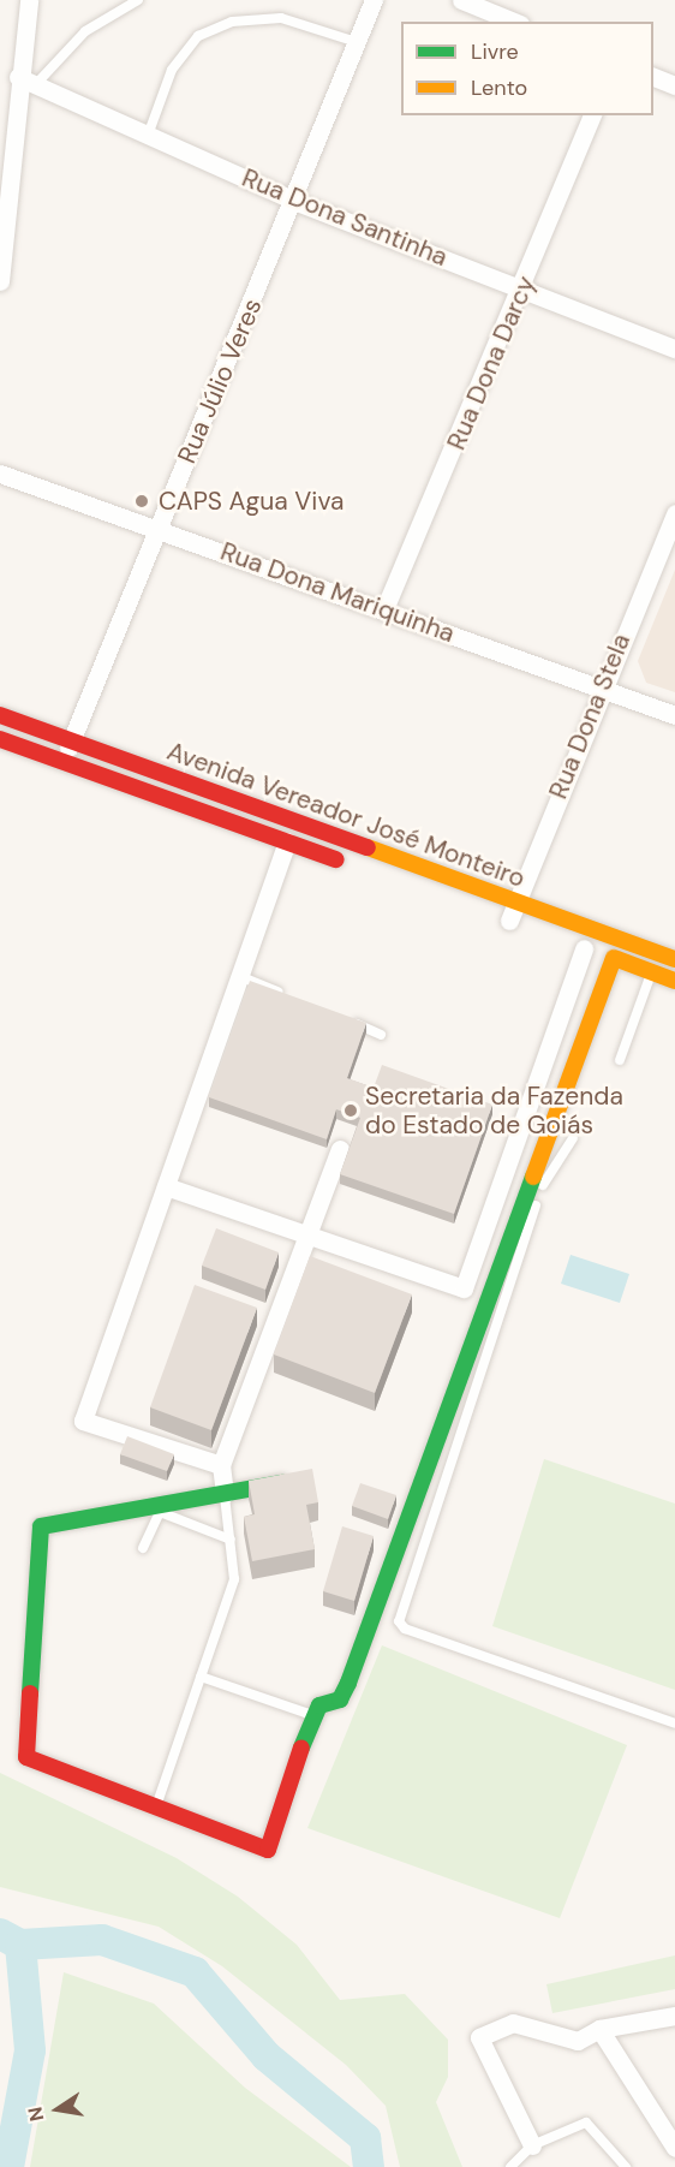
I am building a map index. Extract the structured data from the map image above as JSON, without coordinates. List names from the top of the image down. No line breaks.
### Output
{"streets":{"street":["Rua Dona Santinha","Rua Dona Darcy","Rua Júlio Veres","Rua Dona Mariquinha","Rua Dona Stela","Avenida Vereador José Monteiro"]},"crossings":[["Rua Dona Santinha","Rua Dona Darcy"],["Rua Dona Santinha","Rua Júlio Veres"],["Rua Dona Darcy","Rua Dona Mariquinha"],["Rua Júlio Veres","Rua Dona Mariquinha"],["Rua Júlio Veres","Avenida Vereador José Monteiro"],["Rua Dona Mariquinha","Rua Dona Stela"],["Rua Dona Stela","Avenida Vereador José Monteiro"]],"places":["CAPS Agua Viva","Secretaria da Fazenda do Estado de Goiás"],"legend":["Livre","Lento"],"north":"left"}
